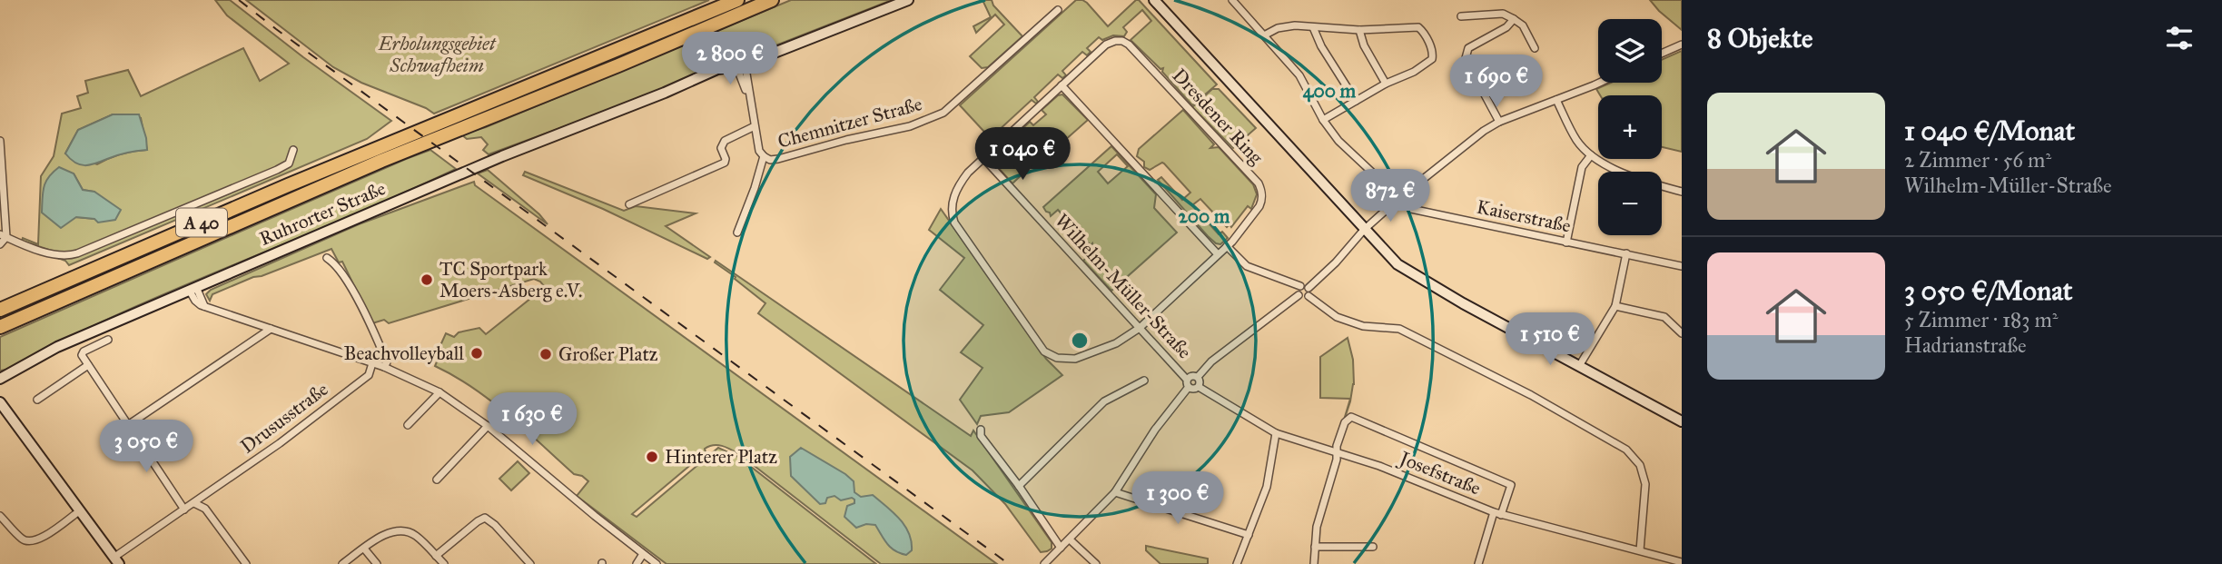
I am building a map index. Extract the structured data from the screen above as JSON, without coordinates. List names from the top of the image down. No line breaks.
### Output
{"streets":{"highway":["A 40"],"main road":["Ruhrorter Straße"],"street":["Dresdener Ring","Chemnitzer Straße","Kaiserstraße","Wilhelm-Müller-Straße","Drususstraße","Josefstraße"]},"crossings":[["Dresdener Ring","Wilhelm-Müller-Straße"],["Chemnitzer Straße","Ruhrorter Straße"],["Wilhelm-Müller-Straße","Josefstraße"]],"parks":["Erholungsgebiet Schwafheim"],"places":["TC Sportpark Moers-Asberg e.V.","Beachvolleyball","Großer Platz","Hinterer Platz"],"page":{"heading":"8 Objekte","map_buttons":["+","−"],"price":["2 800 €","1 690 €","1 040 €","872 €","1 510 €","1 630 €","3 050 €","1 300 €"],"list":[{"name":"1 040 €/Monat","note":"2 Zimmer · 56 m² · Wilhelm-Müller-Straße"},{"name":"3 050 €/Monat","note":"5 Zimmer · 183 m² · Hadrianstraße"}]},"rings":["400 m","200 m"]}
